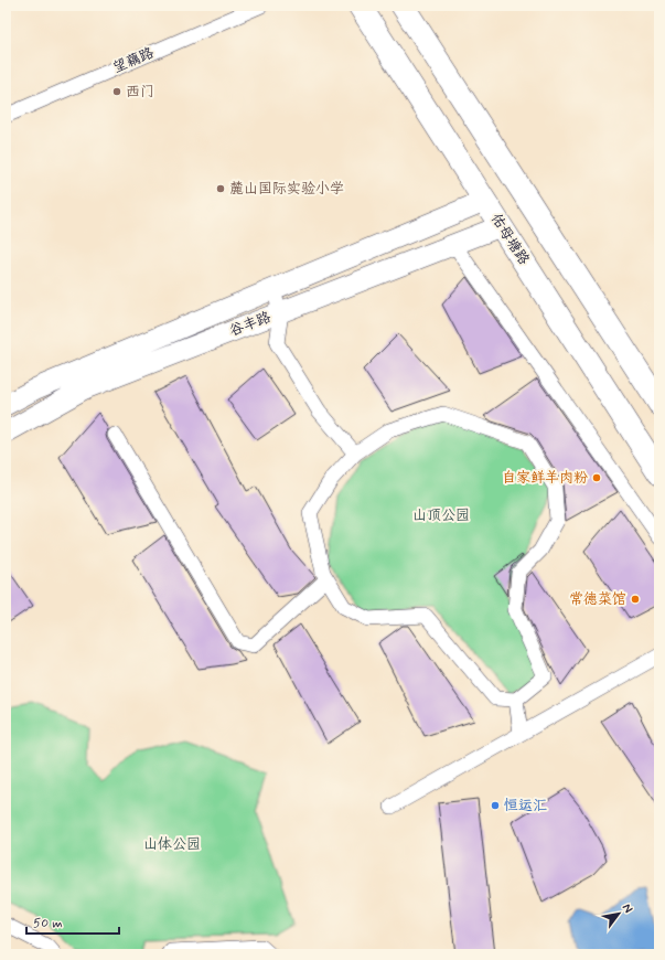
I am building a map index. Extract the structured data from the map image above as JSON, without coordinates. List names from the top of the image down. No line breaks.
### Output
{"streets":{"main road":["佑母塘路"],"street":["望藕路","谷丰路"]},"crossings":[["佑母塘路","谷丰路"]],"parks":["山顶公园","山体公园"],"places":["西门","麓山国际实验小学","自家鲜羊肉粉","常德菜馆","恒运汇"],"scale_bar":"50 m","north":"top right"}
